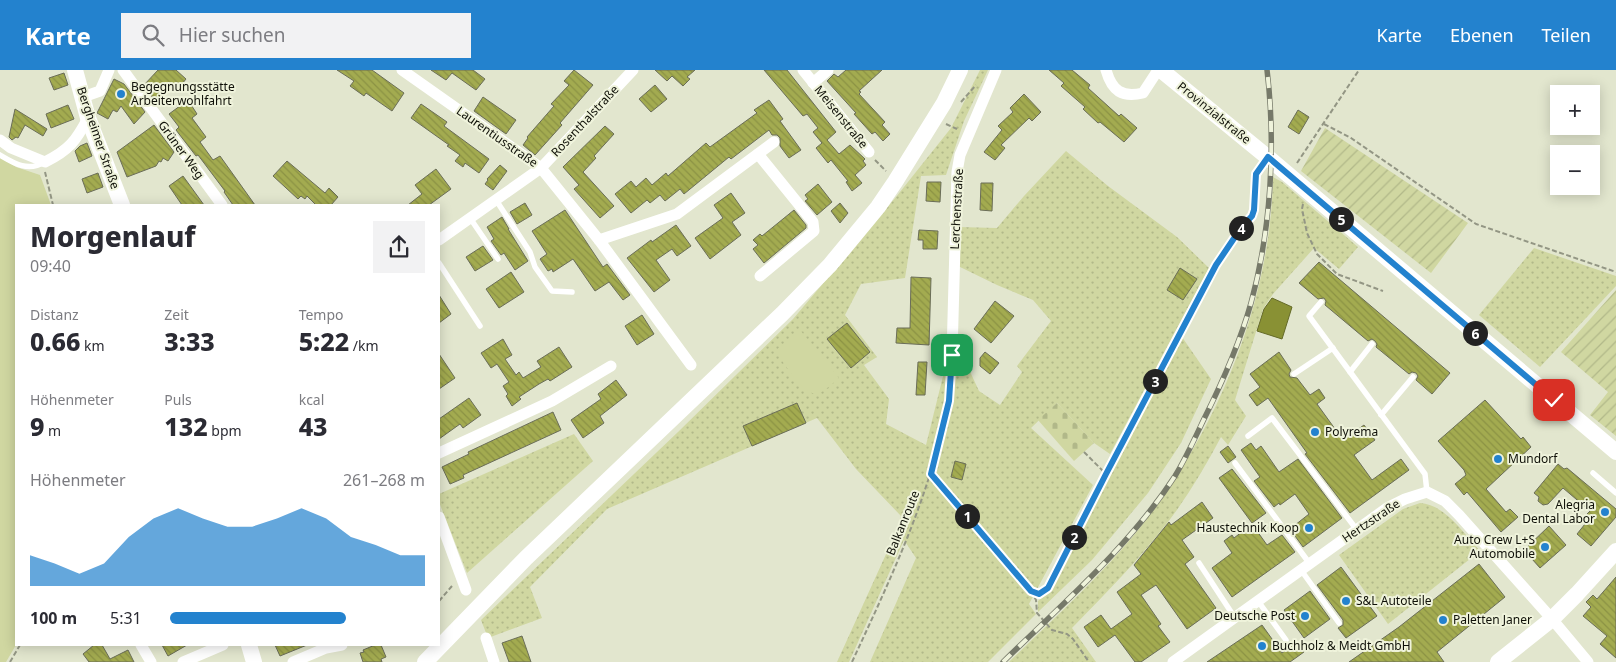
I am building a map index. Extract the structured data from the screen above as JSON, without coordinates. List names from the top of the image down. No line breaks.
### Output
{"streets":{"main road":["Provinzialstraße","Bergheimer Straße"],"street":["Meisenstraße","Rosenthalstraße","Laurentiusstraße","Grüner Weg","Lerchenstraße","Hertzstraße"],"path":["Balkanroute"]},"crossings":[["Rosenthalstraße","Laurentiusstraße"],["Lerchenstraße","Balkanroute"]],"places":["Begegnungsstätte Arbeiterwohlfahrt","Polyrema","Mundorf","Alegria Dental Labor","Haustechnik Koop","Auto Crew L+S Automobile","S&L Autoteile","Deutsche Post","Paletten Janer","Buchholz & Meidt GmbH"],"page":{"header":"Karte","search":"Hier suchen","nav":["Karte","Ebenen","Teilen"],"map_buttons":["+","−"],"heading":["Morgenlauf","09:40"],"pins":["5","4","6","3","1","2"],"stats":[["Distanz","0.66 km"],["Zeit","3:33"],["Tempo","5:22 /km"],["Höhenmeter","9 m"],["Puls","132 bpm"],["kcal","43"]],"chart":["Höhenmeter","261–268 m"],"list":[{"name":"100 m","note":"5:31"}]}}
